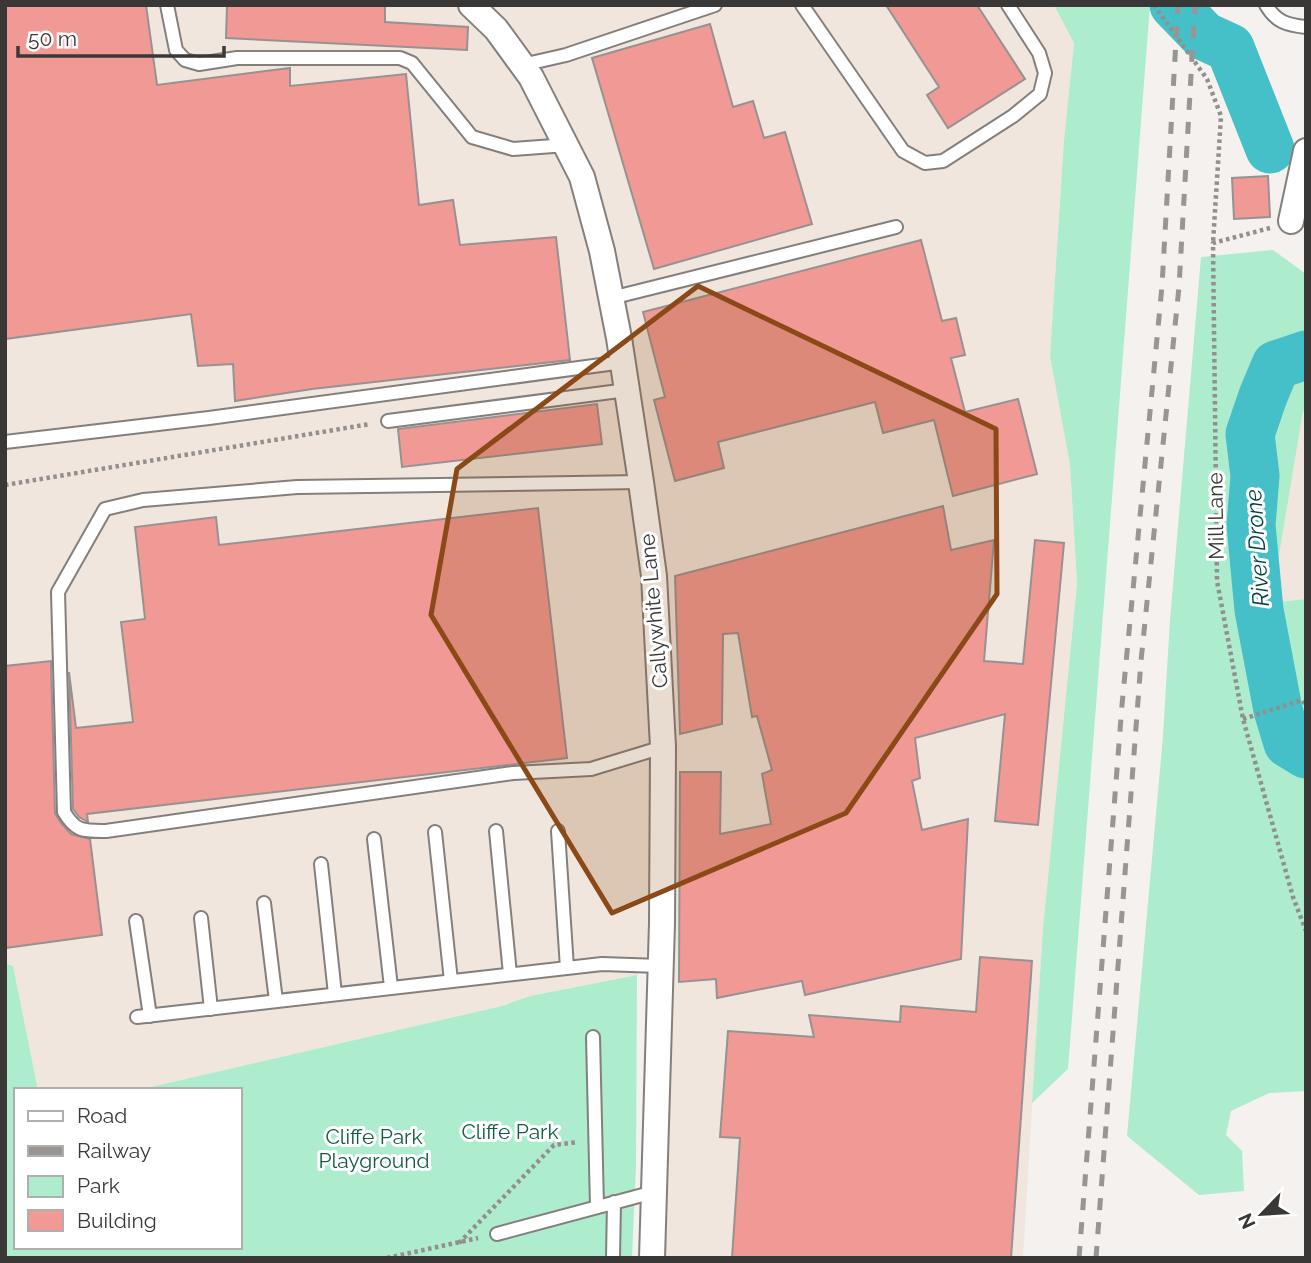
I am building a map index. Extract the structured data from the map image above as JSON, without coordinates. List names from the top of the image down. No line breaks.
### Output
{"streets":{"street":["Callywhite Lane"],"path":["Mill Lane"]},"water":["River Drone"],"parks":["Cliffe Park","Cliffe Park Playground"],"legend":["Road","Railway","Park","Building"],"scale_bar":"50 m","north":"bottom left"}
